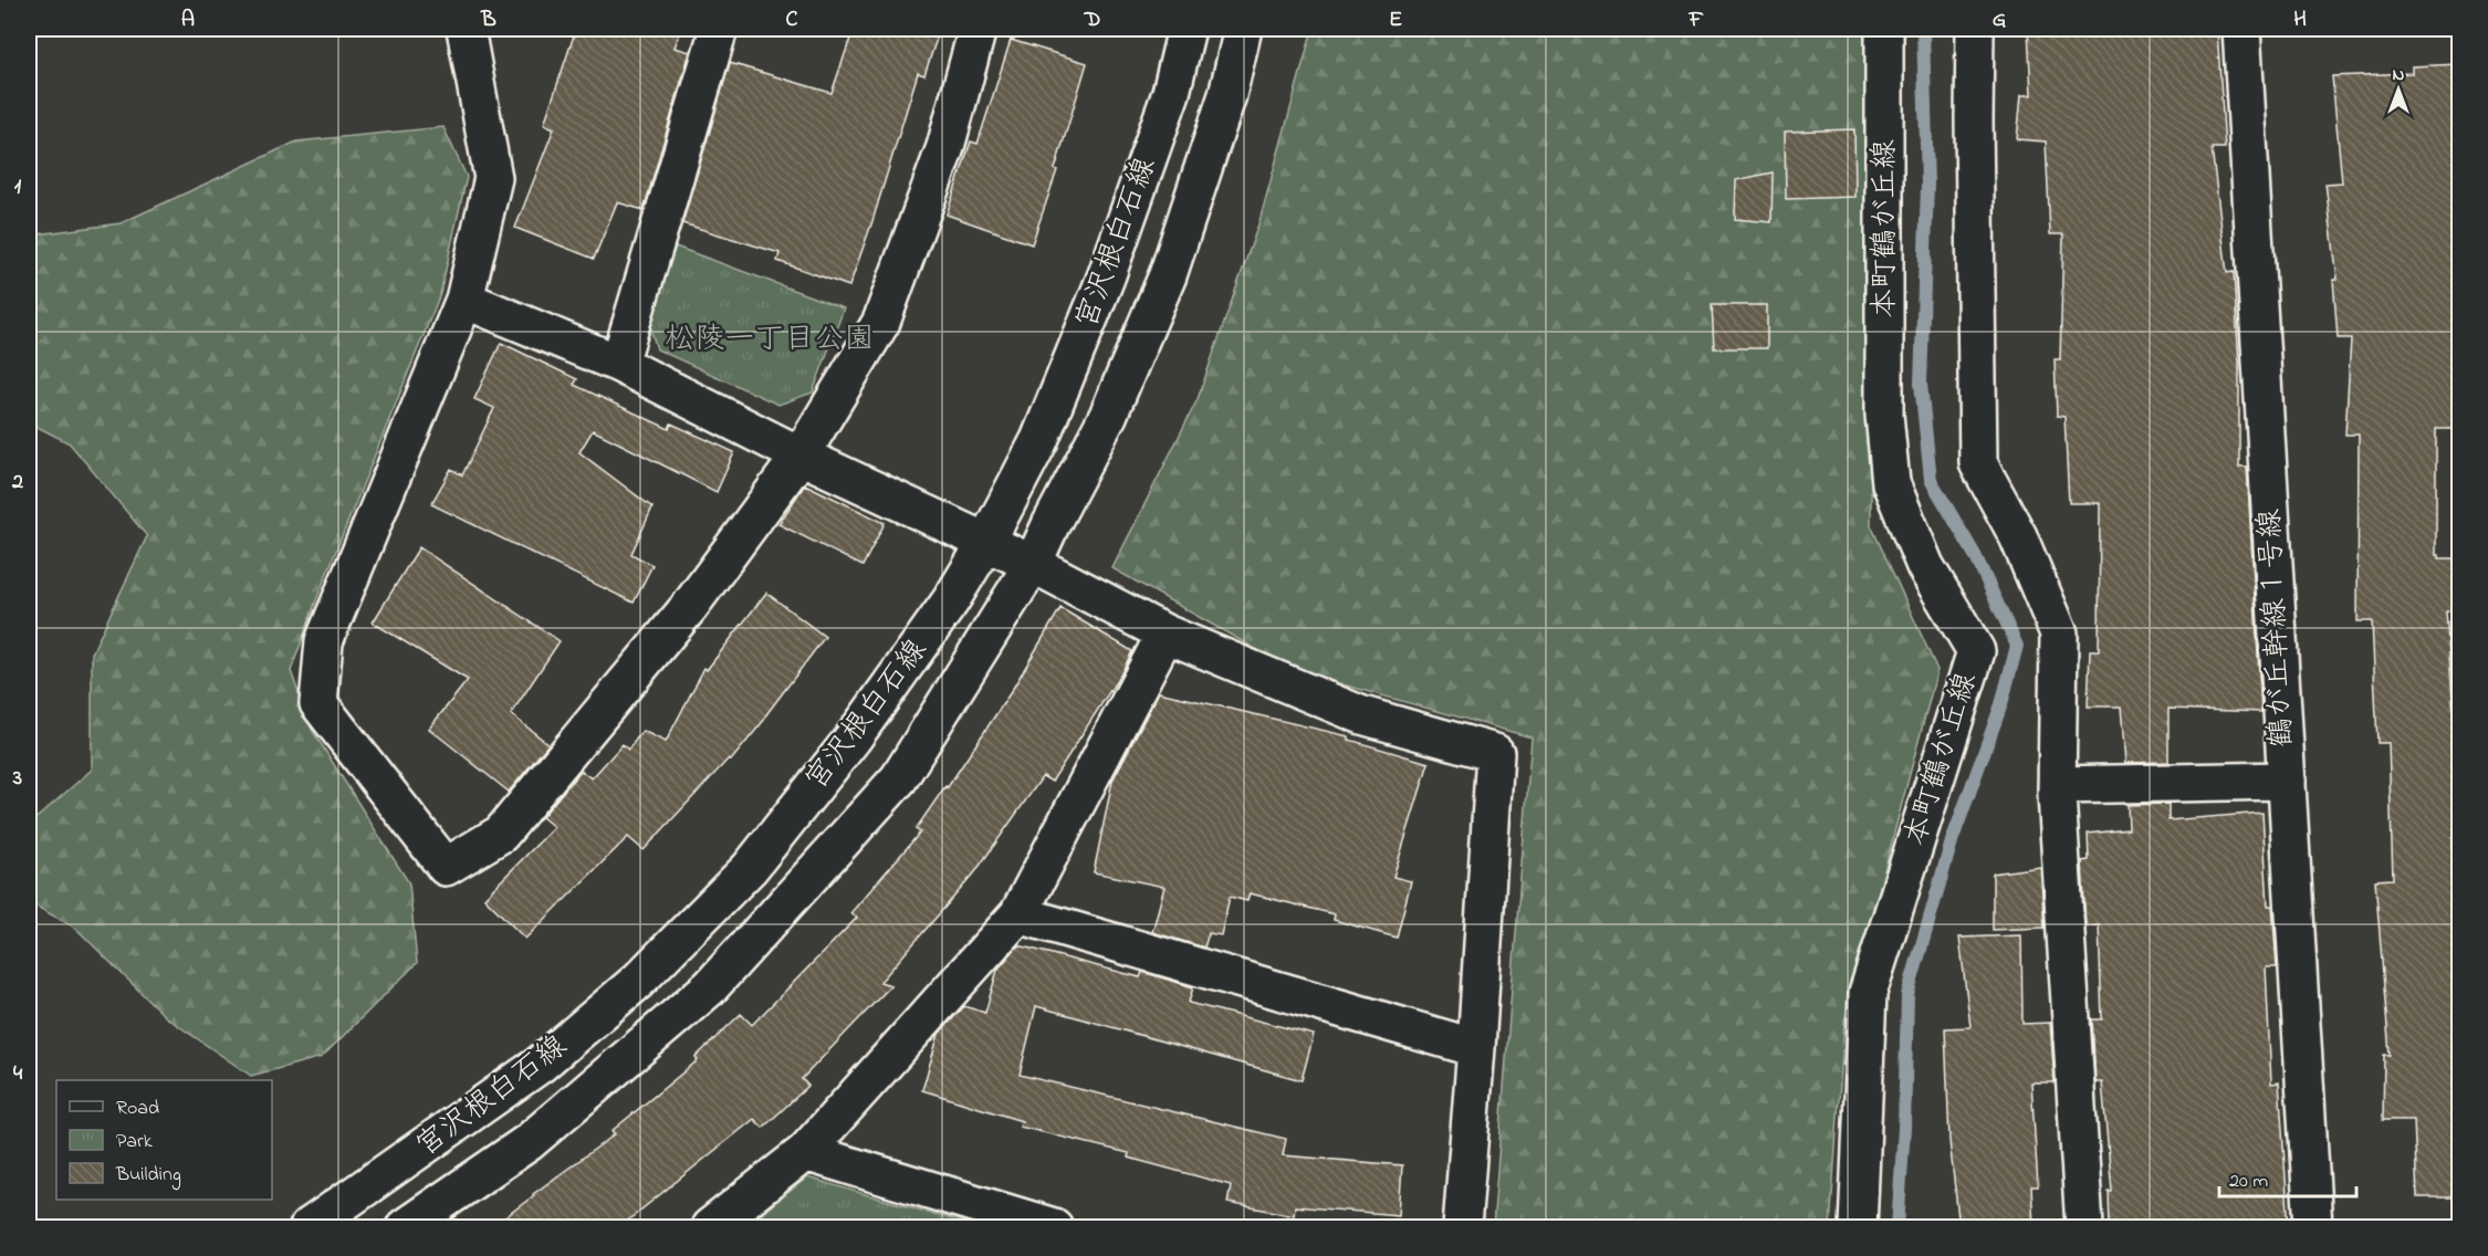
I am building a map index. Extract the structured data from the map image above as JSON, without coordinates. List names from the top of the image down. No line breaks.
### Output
{"streets":{"street":["本町鶴が丘線","宮沢根白石線","鶴が丘幹線１号線"]},"parks":["松陵一丁目公園"],"legend":["Road","Park","Building"],"scale_bar":"20 m","north":"top","grid":{"columns":["A","B","C","D","E","F","G","H"],"rows":["1","2","3","4"]}}
